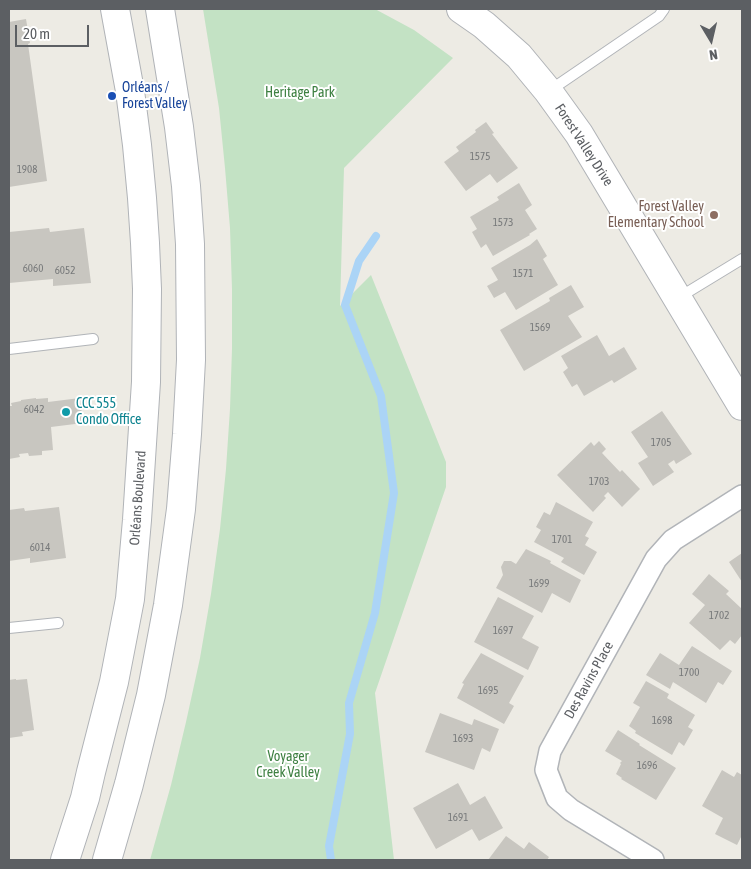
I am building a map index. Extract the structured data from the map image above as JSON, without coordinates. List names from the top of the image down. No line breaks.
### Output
{"streets":{"main road":["Forest Valley Drive","Orléans Boulevard"],"street":["Des Ravins Place"]},"parks":["Heritage Park","Voyager Creek Valley"],"places":["Orléans / Forest Valley","Forest Valley Elementary School","CCC 555 Condo Office"],"house_numbers":["1575","1908","1573","6060","6052","1571","1569","6042","1705","1703","1701","6014","1699","1702","1697","1700","1695","1698","1693","1696","1691"],"scale_bar":"20 m","north":"bottom"}
